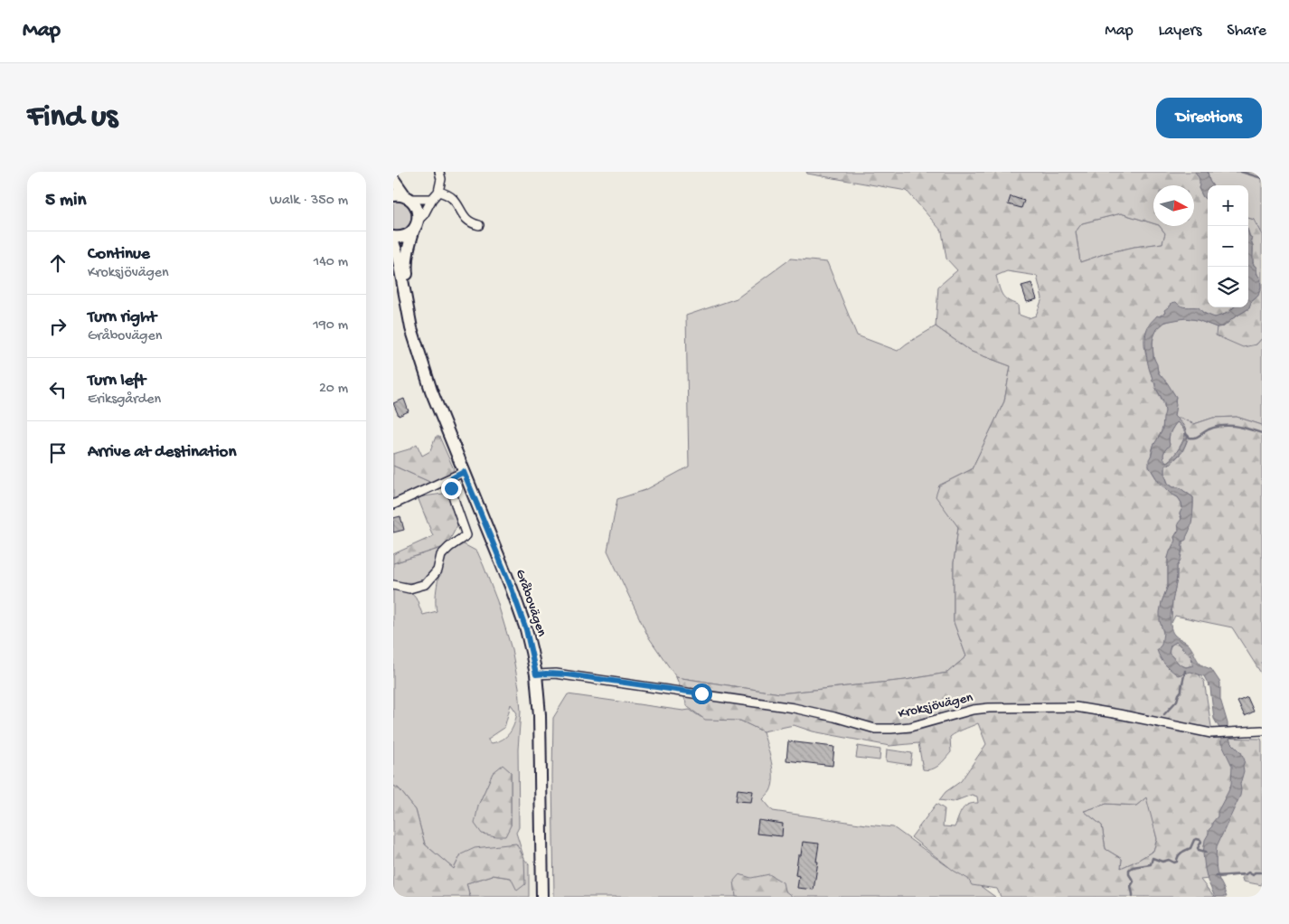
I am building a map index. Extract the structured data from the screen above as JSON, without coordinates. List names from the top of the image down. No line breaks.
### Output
{"streets":{"main road":["Gråbovägen"],"street":["Kroksjövägen"]},"crossings":[["Gråbovägen","Kroksjövägen"]],"north":"right","page":{"header":"Map","nav":["Map","Layers","Share"],"buttons":"Directions","title":"Find us","heading":["5 min","Walk · 350 m"],"map_buttons":["+","−"],"list":[["Continue","Kroksjövägen","140 m"],["Turn right","Gråbovägen","190 m"],["Turn left","Eriksgården","20 m"],"Arrive at destination"]}}
